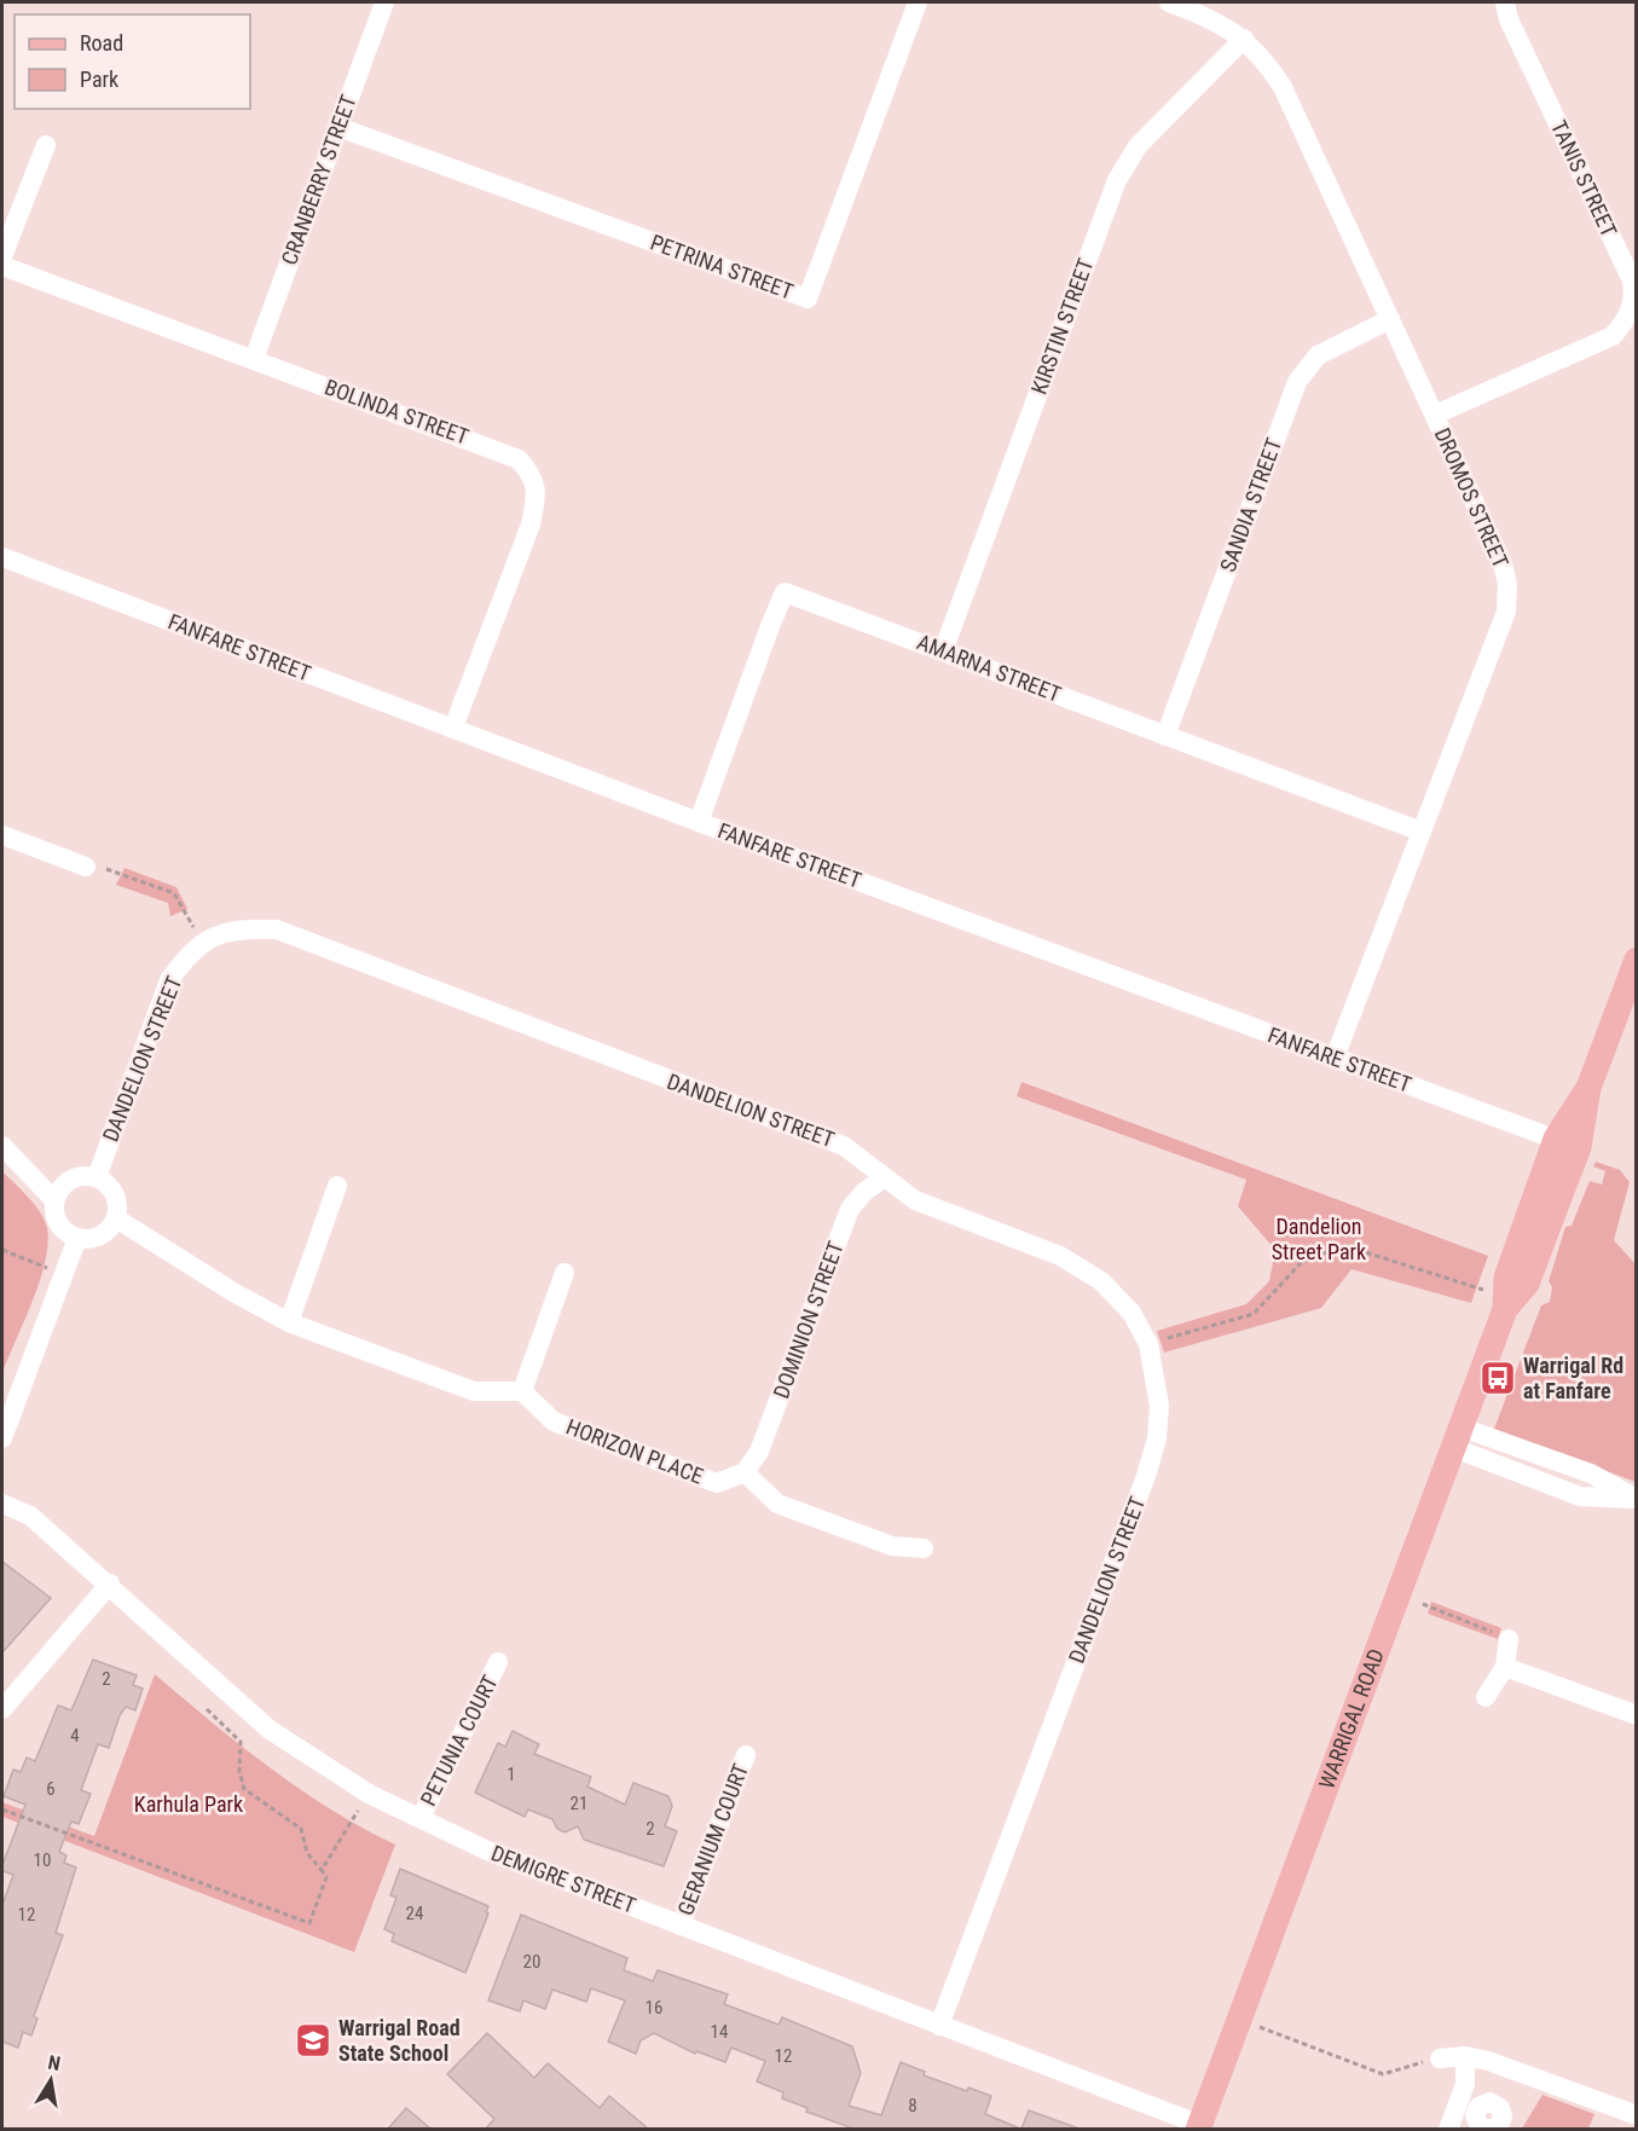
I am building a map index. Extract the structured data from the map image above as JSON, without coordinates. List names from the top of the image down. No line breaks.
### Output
{"streets":{"main road":["WARRIGAL ROAD"],"street":["TANIS STREET","CRANBERRY STREET","PETRINA STREET","KIRSTIN STREET","BOLINDA STREET","DROMOS STREET","SANDIA STREET","FANFARE STREET","AMARNA STREET","DANDELION STREET","DOMINION STREET","HORIZON PLACE","PETUNIA COURT","GERANIUM COURT","DEMIGRE STREET"]},"crossings":[["TANIS STREET","DROMOS STREET"],["CRANBERRY STREET","PETRINA STREET"],["CRANBERRY STREET","BOLINDA STREET"],["KIRSTIN STREET","DROMOS STREET"],["KIRSTIN STREET","AMARNA STREET"],["BOLINDA STREET","FANFARE STREET"],["DROMOS STREET","SANDIA STREET"],["DROMOS STREET","FANFARE STREET"],["DROMOS STREET","AMARNA STREET"],["SANDIA STREET","AMARNA STREET"],["FANFARE STREET","AMARNA STREET"],["FANFARE STREET","WARRIGAL ROAD"],["DANDELION STREET","DOMINION STREET"],["DANDELION STREET","DEMIGRE STREET"],["DOMINION STREET","HORIZON PLACE"],["WARRIGAL ROAD","DEMIGRE STREET"],["PETUNIA COURT","DEMIGRE STREET"],["GERANIUM COURT","DEMIGRE STREET"]],"parks":["Dandelion Street Park","Karhula Park"],"places":{"bus stop":["Warrigal Rd at Fanfare"],"school or university":["Warrigal Road State School"]},"house_numbers":["2","4","1","6","21","2","10","24","12","20","16","14","12","8"],"legend":["Road","Park"],"north":"top"}
